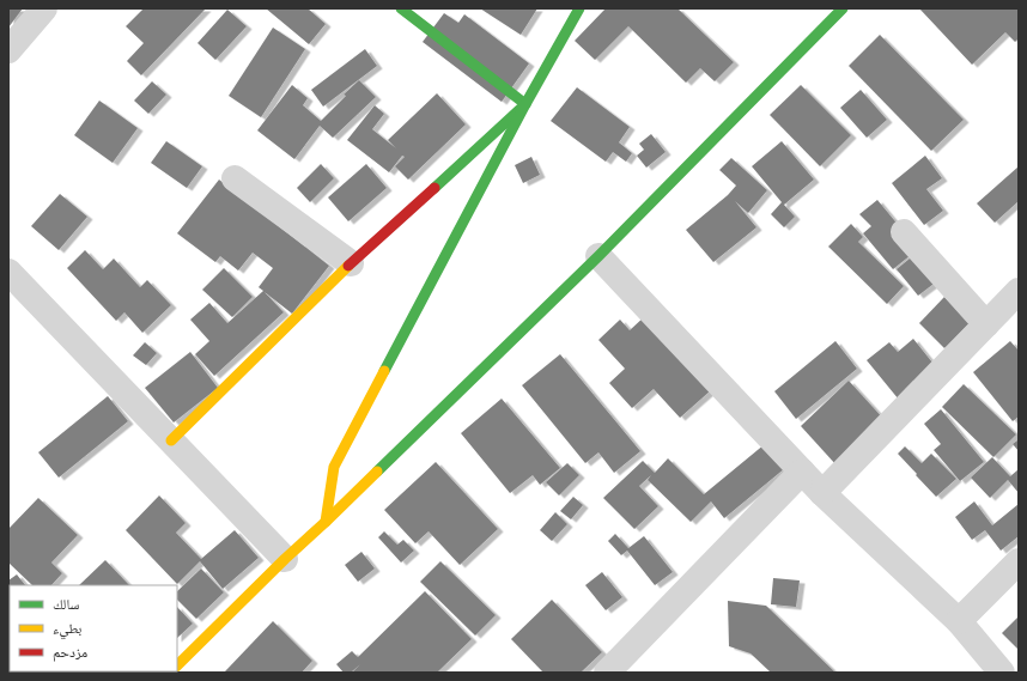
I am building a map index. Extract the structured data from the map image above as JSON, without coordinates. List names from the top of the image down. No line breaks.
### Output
{"legend":["سالك","بطيء","مزدحم"]}
